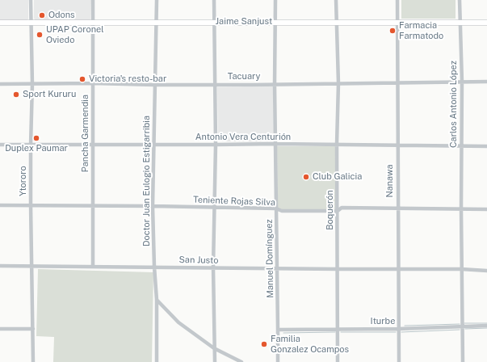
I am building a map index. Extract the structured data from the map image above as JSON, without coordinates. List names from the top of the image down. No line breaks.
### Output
{"streets":{"main road":["Jaime Sanjust"],"street":["Tacuary","Carlos Antonio López","Pancha Garmendia","Antonio Vera Centurión","Ytororo","Doctor Juan Eulogio Estigarribia","Nanawa","Teniente Rojas Silva","Boquerón","Manuel Domínguez","San Justo","Iturbe"]},"crossings":[["Jaime Sanjust","Carlos Antonio López"],["Jaime Sanjust","Pancha Garmendia"],["Jaime Sanjust","Ytororo"],["Jaime Sanjust","Doctor Juan Eulogio Estigarribia"],["Jaime Sanjust","Nanawa"],["Jaime Sanjust","Boquerón"],["Jaime Sanjust","Manuel Domínguez"],["Tacuary","Carlos Antonio López"],["Tacuary","Pancha Garmendia"],["Tacuary","Ytororo"],["Tacuary","Doctor Juan Eulogio Estigarribia"],["Tacuary","Nanawa"],["Tacuary","Boquerón"],["Tacuary","Manuel Domínguez"],["Carlos Antonio López","Antonio Vera Centurión"],["Carlos Antonio López","Teniente Rojas Silva"],["Carlos Antonio López","San Justo"],["Carlos Antonio López","Iturbe"],["Pancha Garmendia","Antonio Vera Centurión"],["Pancha Garmendia","Teniente Rojas Silva"],["Pancha Garmendia","San Justo"],["Antonio Vera Centurión","Ytororo"],["Antonio Vera Centurión","Doctor Juan Eulogio Estigarribia"],["Antonio Vera Centurión","Nanawa"],["Antonio Vera Centurión","Boquerón"],["Antonio Vera Centurión","Manuel Domínguez"],["Ytororo","Teniente Rojas Silva"],["Ytororo","San Justo"],["Doctor Juan Eulogio Estigarribia","Teniente Rojas Silva"],["Doctor Juan Eulogio Estigarribia","San Justo"],["Nanawa","Teniente Rojas Silva"],["Nanawa","San Justo"],["Nanawa","Iturbe"],["Teniente Rojas Silva","Boquerón"],["Teniente Rojas Silva","Manuel Domínguez"],["Boquerón","San Justo"],["Boquerón","Iturbe"],["Manuel Domínguez","San Justo"],["Manuel Domínguez","Iturbe"]],"places":["Odons","Farmacia Farmatodo","UPAP Coronel Oviedo","Victoria's resto-bar","Sport Kururu","Duplex Paumar","Club Galicia","Familia Gonzalez Ocampos"]}
